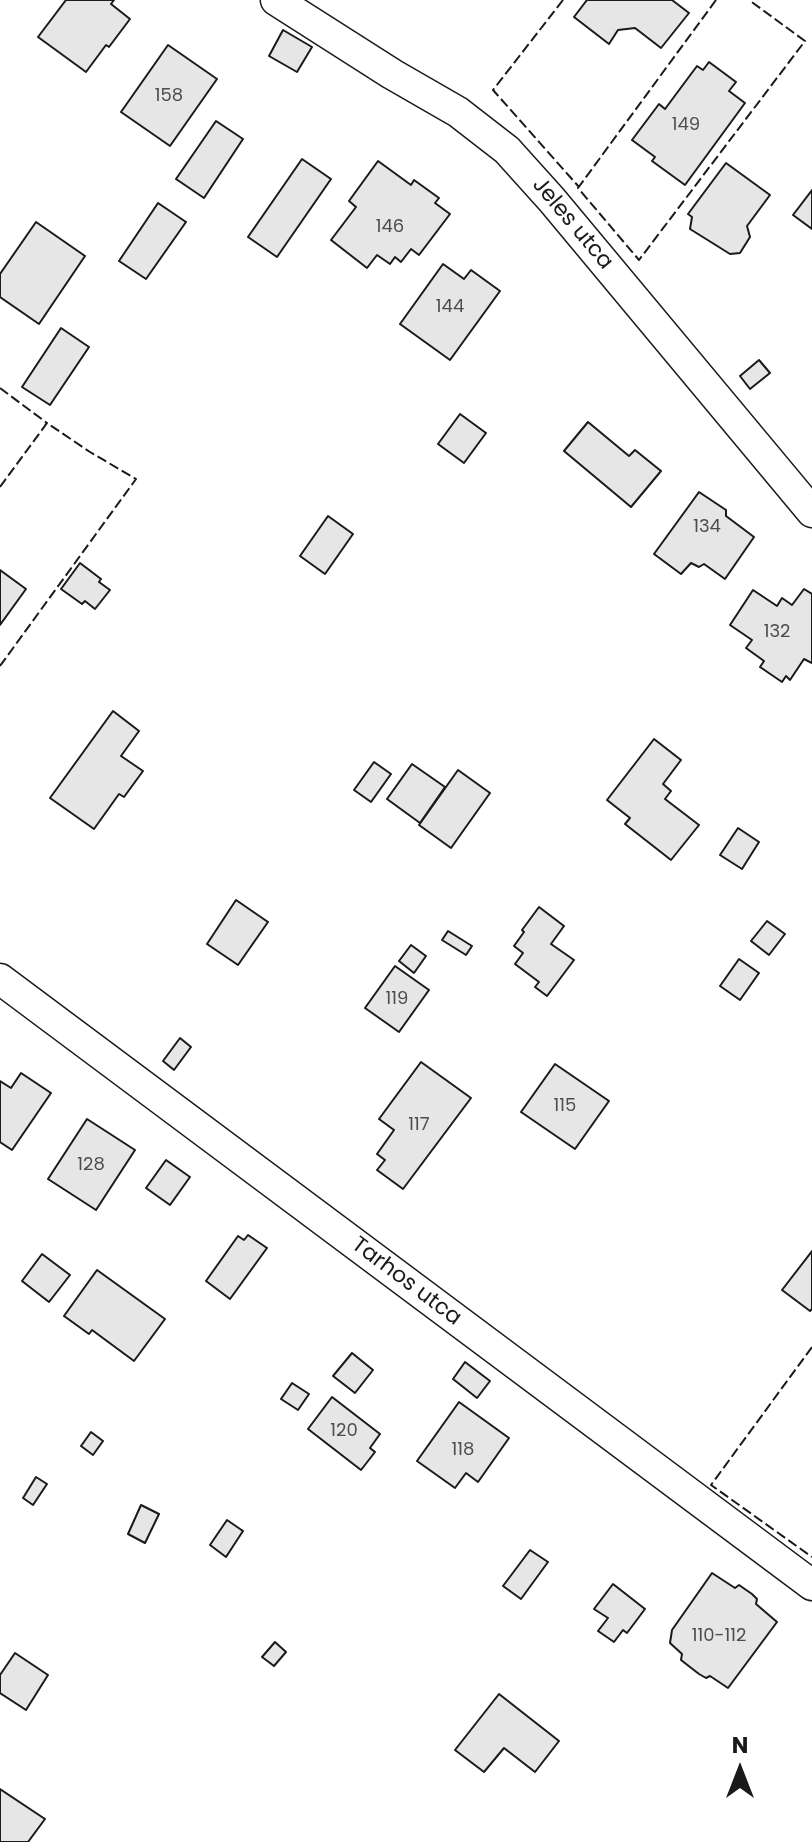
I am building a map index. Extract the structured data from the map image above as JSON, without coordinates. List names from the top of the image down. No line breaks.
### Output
{"streets":{"street":["Jeles utca","Tarhos utca"]},"house_numbers":["158","149","146","144","134","132","119","115","117","128","120","118","110-112"],"north":"top"}
